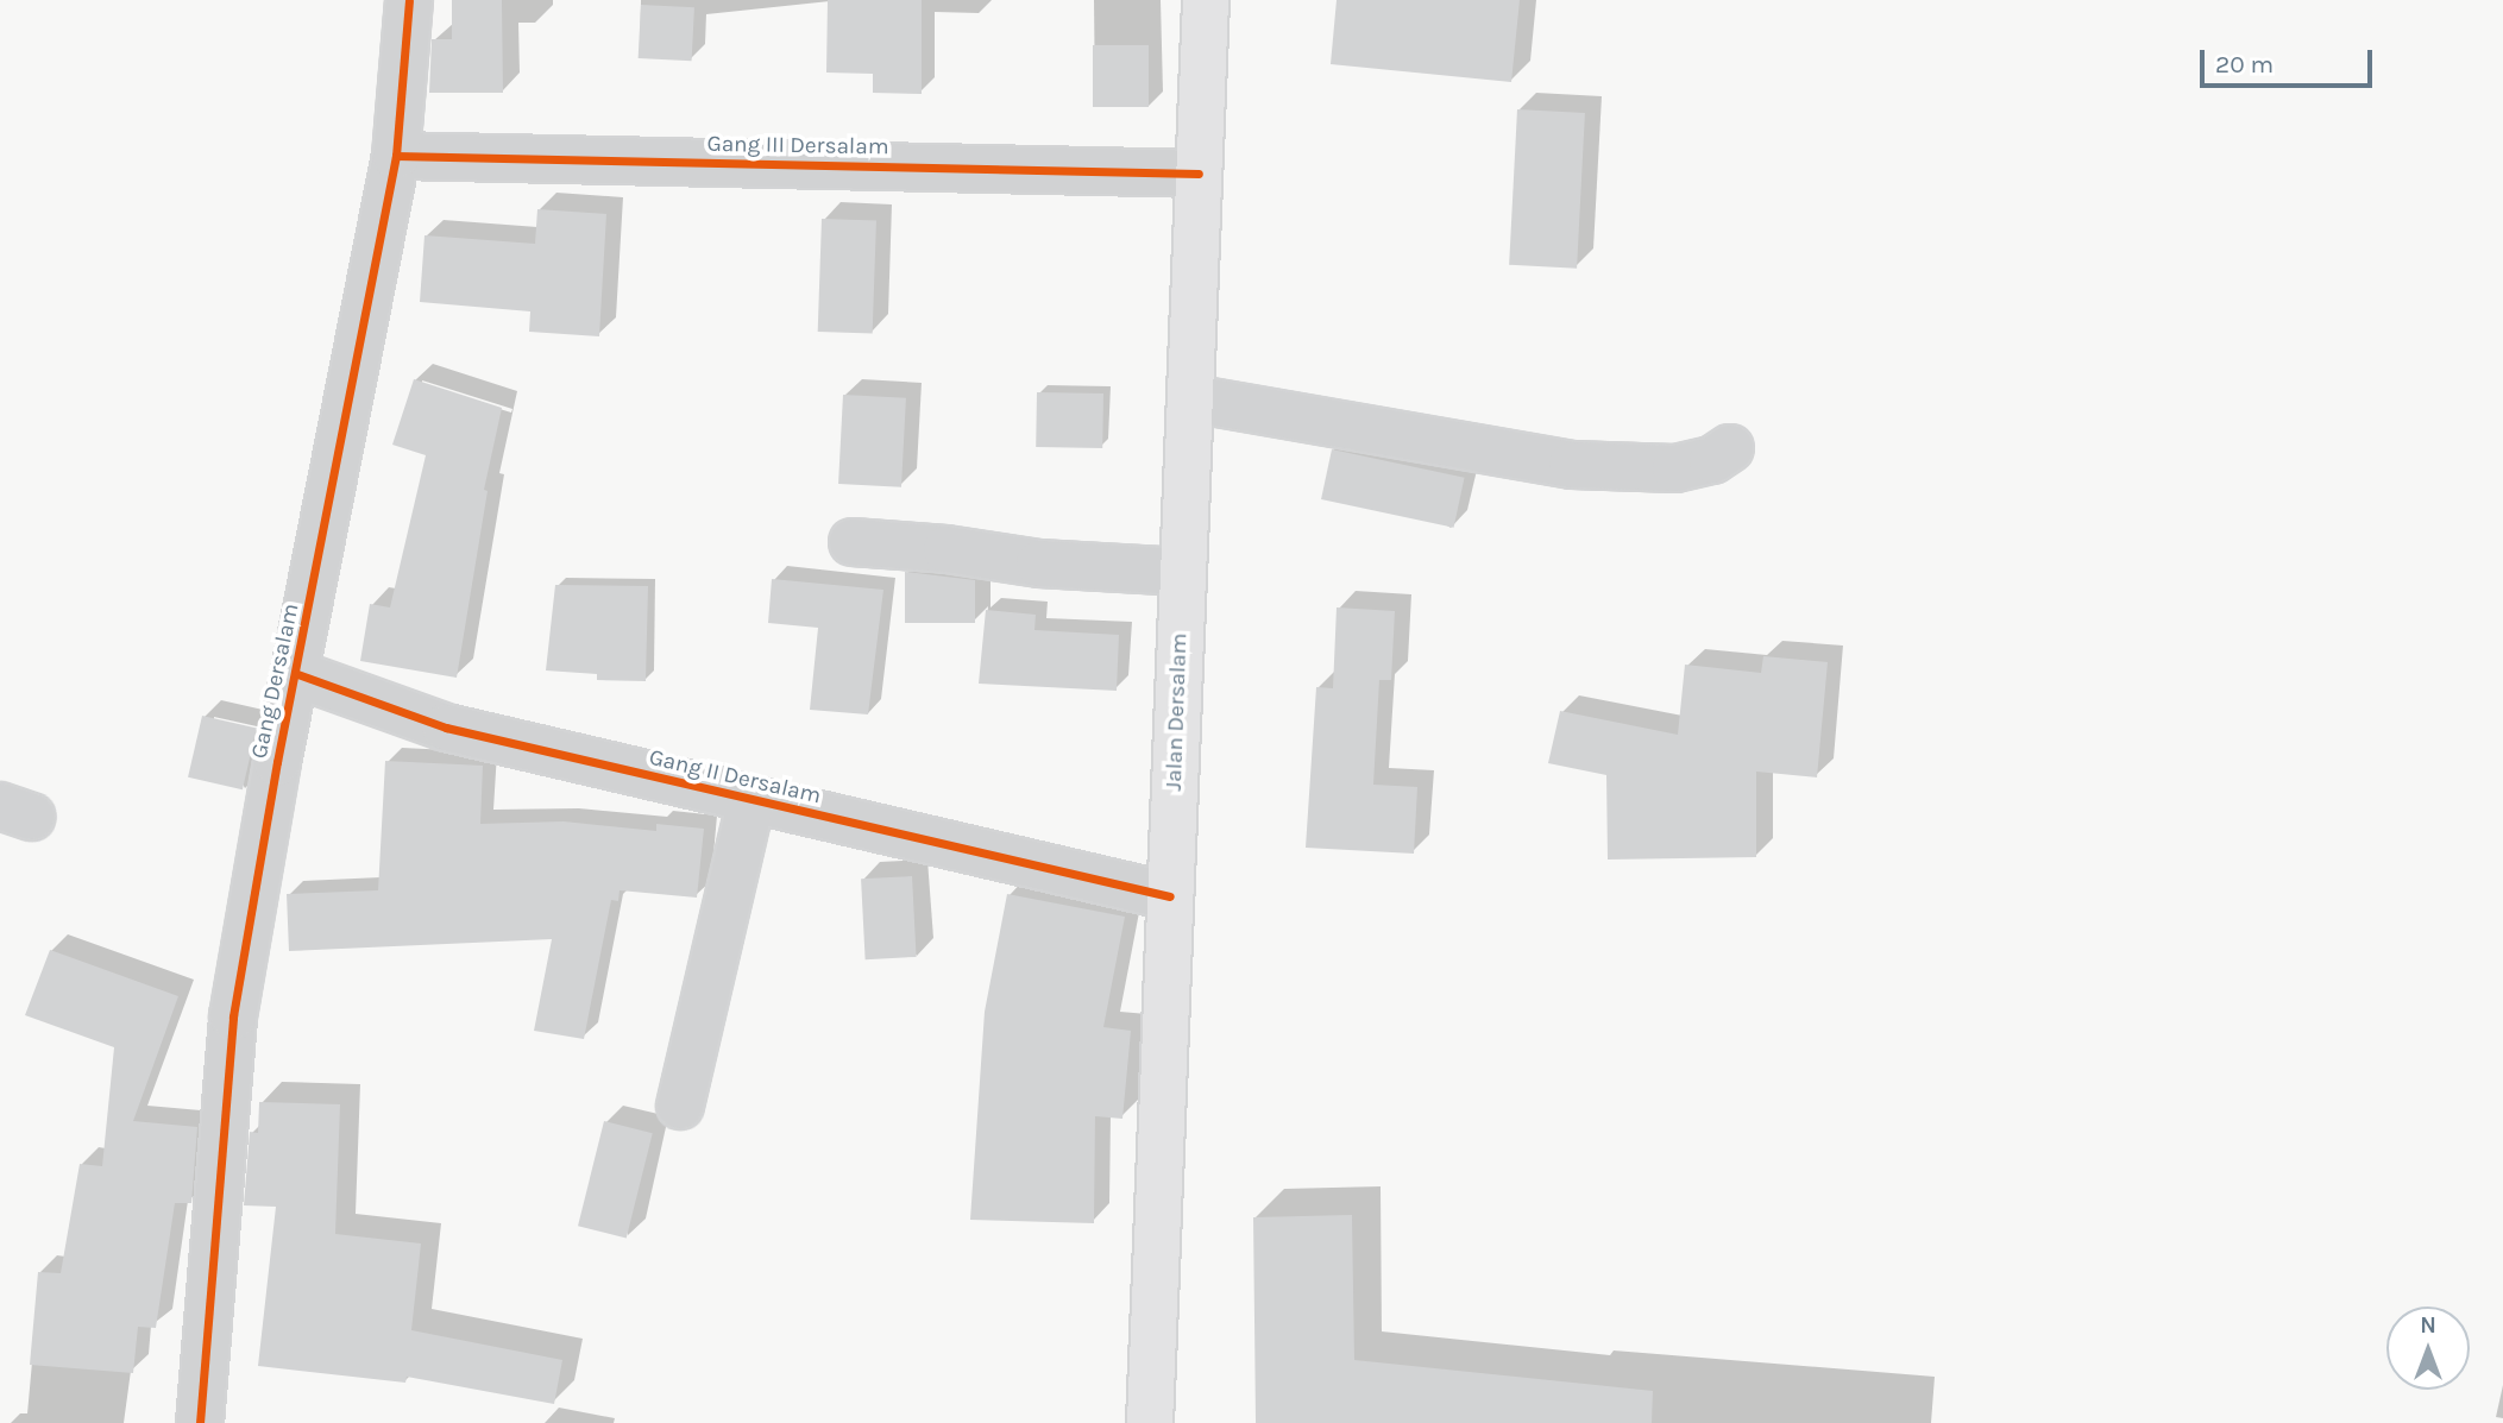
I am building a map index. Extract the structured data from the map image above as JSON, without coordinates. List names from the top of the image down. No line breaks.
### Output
{"streets":{"main road":["Jalan Dersalam"],"street":["Gang III Dersalam","Gang Dersalam","Gang II Dersalam"]},"crossings":[["Gang III Dersalam","Gang Dersalam"],["Gang III Dersalam","Jalan Dersalam"],["Gang Dersalam","Gang II Dersalam"],["Jalan Dersalam","Gang II Dersalam"]],"scale_bar":"20 m","north":"top"}
